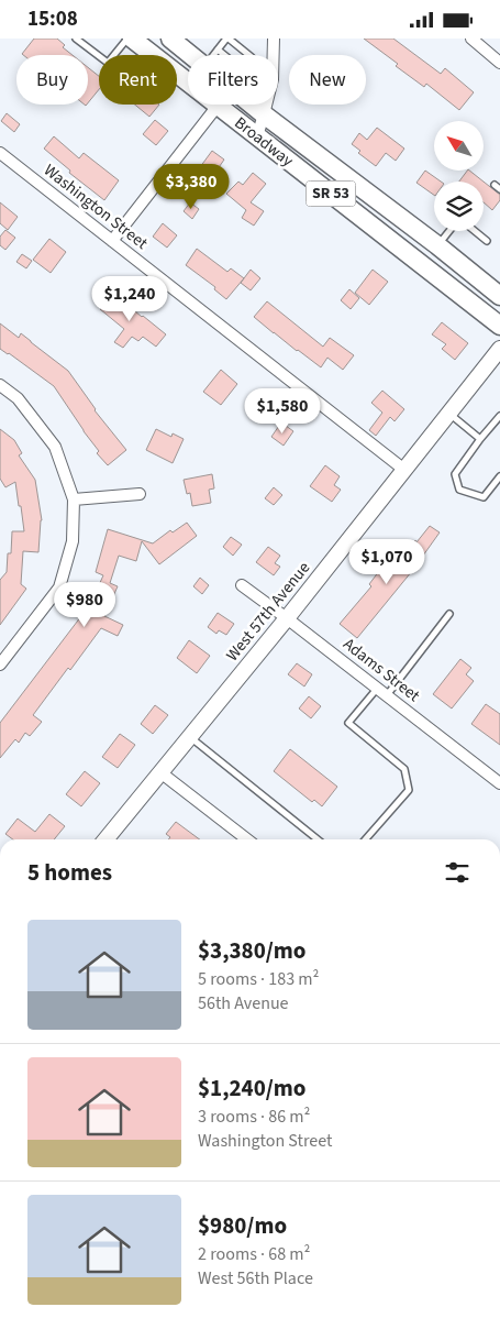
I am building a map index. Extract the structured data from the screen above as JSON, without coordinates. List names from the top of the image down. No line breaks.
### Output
{"streets":{"main road":["Broadway","SR 53"],"street":["Washington Street","West 57th Avenue","Adams Street"]},"crossings":[["Washington Street","West 57th Avenue"],["West 57th Avenue","Adams Street"]],"north":"top left","page":{"status":"15:08","chip":["Buy","Rent","Filters","New"],"price":["$3,380","$1,240","$1,580","$1,070","$980"],"heading":"5 homes","list":[{"name":"$3,380/mo","note":"5 rooms · 183 m² · 56th Avenue"},{"name":"$1,240/mo","note":"3 rooms · 86 m² · Washington Street"},{"name":"$980/mo","note":"2 rooms · 68 m² · West 56th Place"}]}}
